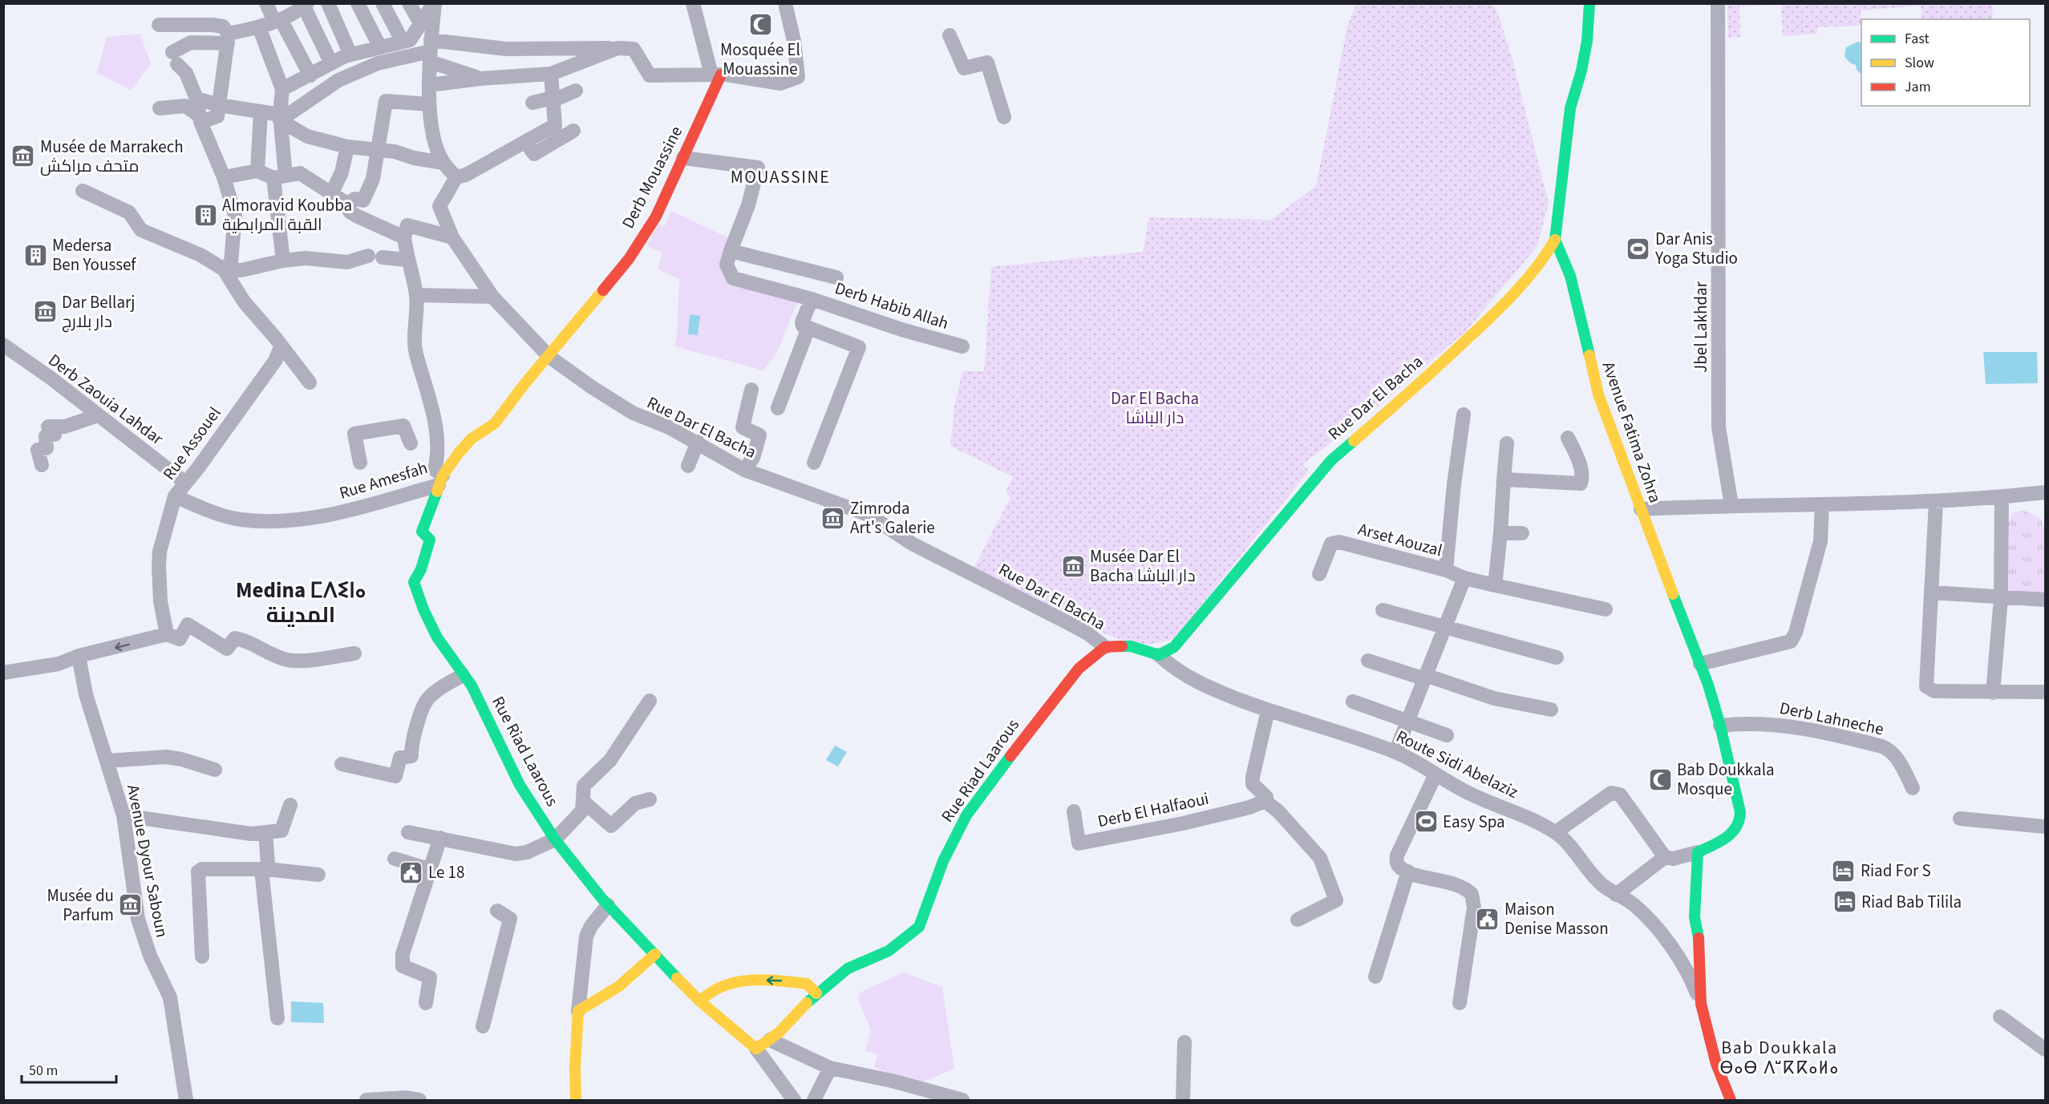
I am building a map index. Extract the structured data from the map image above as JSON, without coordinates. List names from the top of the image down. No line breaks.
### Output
{"streets":{"street":["Derb Mouassine","Derb Habib Allah","Jbel Lakhdar","Rue Dar El Bacha","Derb Zaouia Lahdar","Avenue Fatima Zohra","Rue Assouel","Rue Amesfah","Arset Aouzal","Derb Lahneche","Rue Riad Laarous","Route Sidi Abelaziz","Derb El Halfaoui","Avenue Dyour Saboun"]},"crossings":[["Derb Mouassine","Derb Habib Allah"],["Derb Mouassine","Rue Dar El Bacha"],["Derb Mouassine","Rue Amesfah"],["Rue Dar El Bacha","Avenue Fatima Zohra"],["Rue Dar El Bacha","Rue Amesfah"],["Rue Dar El Bacha","Rue Riad Laarous"],["Rue Dar El Bacha","Route Sidi Abelaziz"],["Derb Zaouia Lahdar","Rue Assouel"],["Avenue Fatima Zohra","Derb Lahneche"],["Rue Assouel","Rue Amesfah"],["Rue Amesfah","Rue Riad Laarous"]],"districts":["MOUASSINE","Medina ⵎⴷⵉⵏⴰ المدينة","Bab Doukkala ⴱⴰⴱ ⴷⵯⴽⴽⴰⵍⴰ"],"parks":["Dar El Bacha دار الباشا"],"places":{"mosque":["Mosquée El Mouassine","Bab Doukkala Mosque"],"museum":["Musée de Marrakech متحف مراكش","Dar Bellarj دار بلارج","Zimroda Art's Galerie","Musée Dar El Bacha دار الباشا","Musée du Parfum"],"building":["Almoravid Koubba القبة المرابطية","Medersa Ben Youssef"],"sports":["Dar Anis Yoga Studio","Easy Spa"],"hotel":["Riad For S","Riad Bab Tilila"],"public building":["Le 18","Maison Denise Masson"]},"legend":["Fast","Slow","Jam"],"scale_bar":"50 m"}
